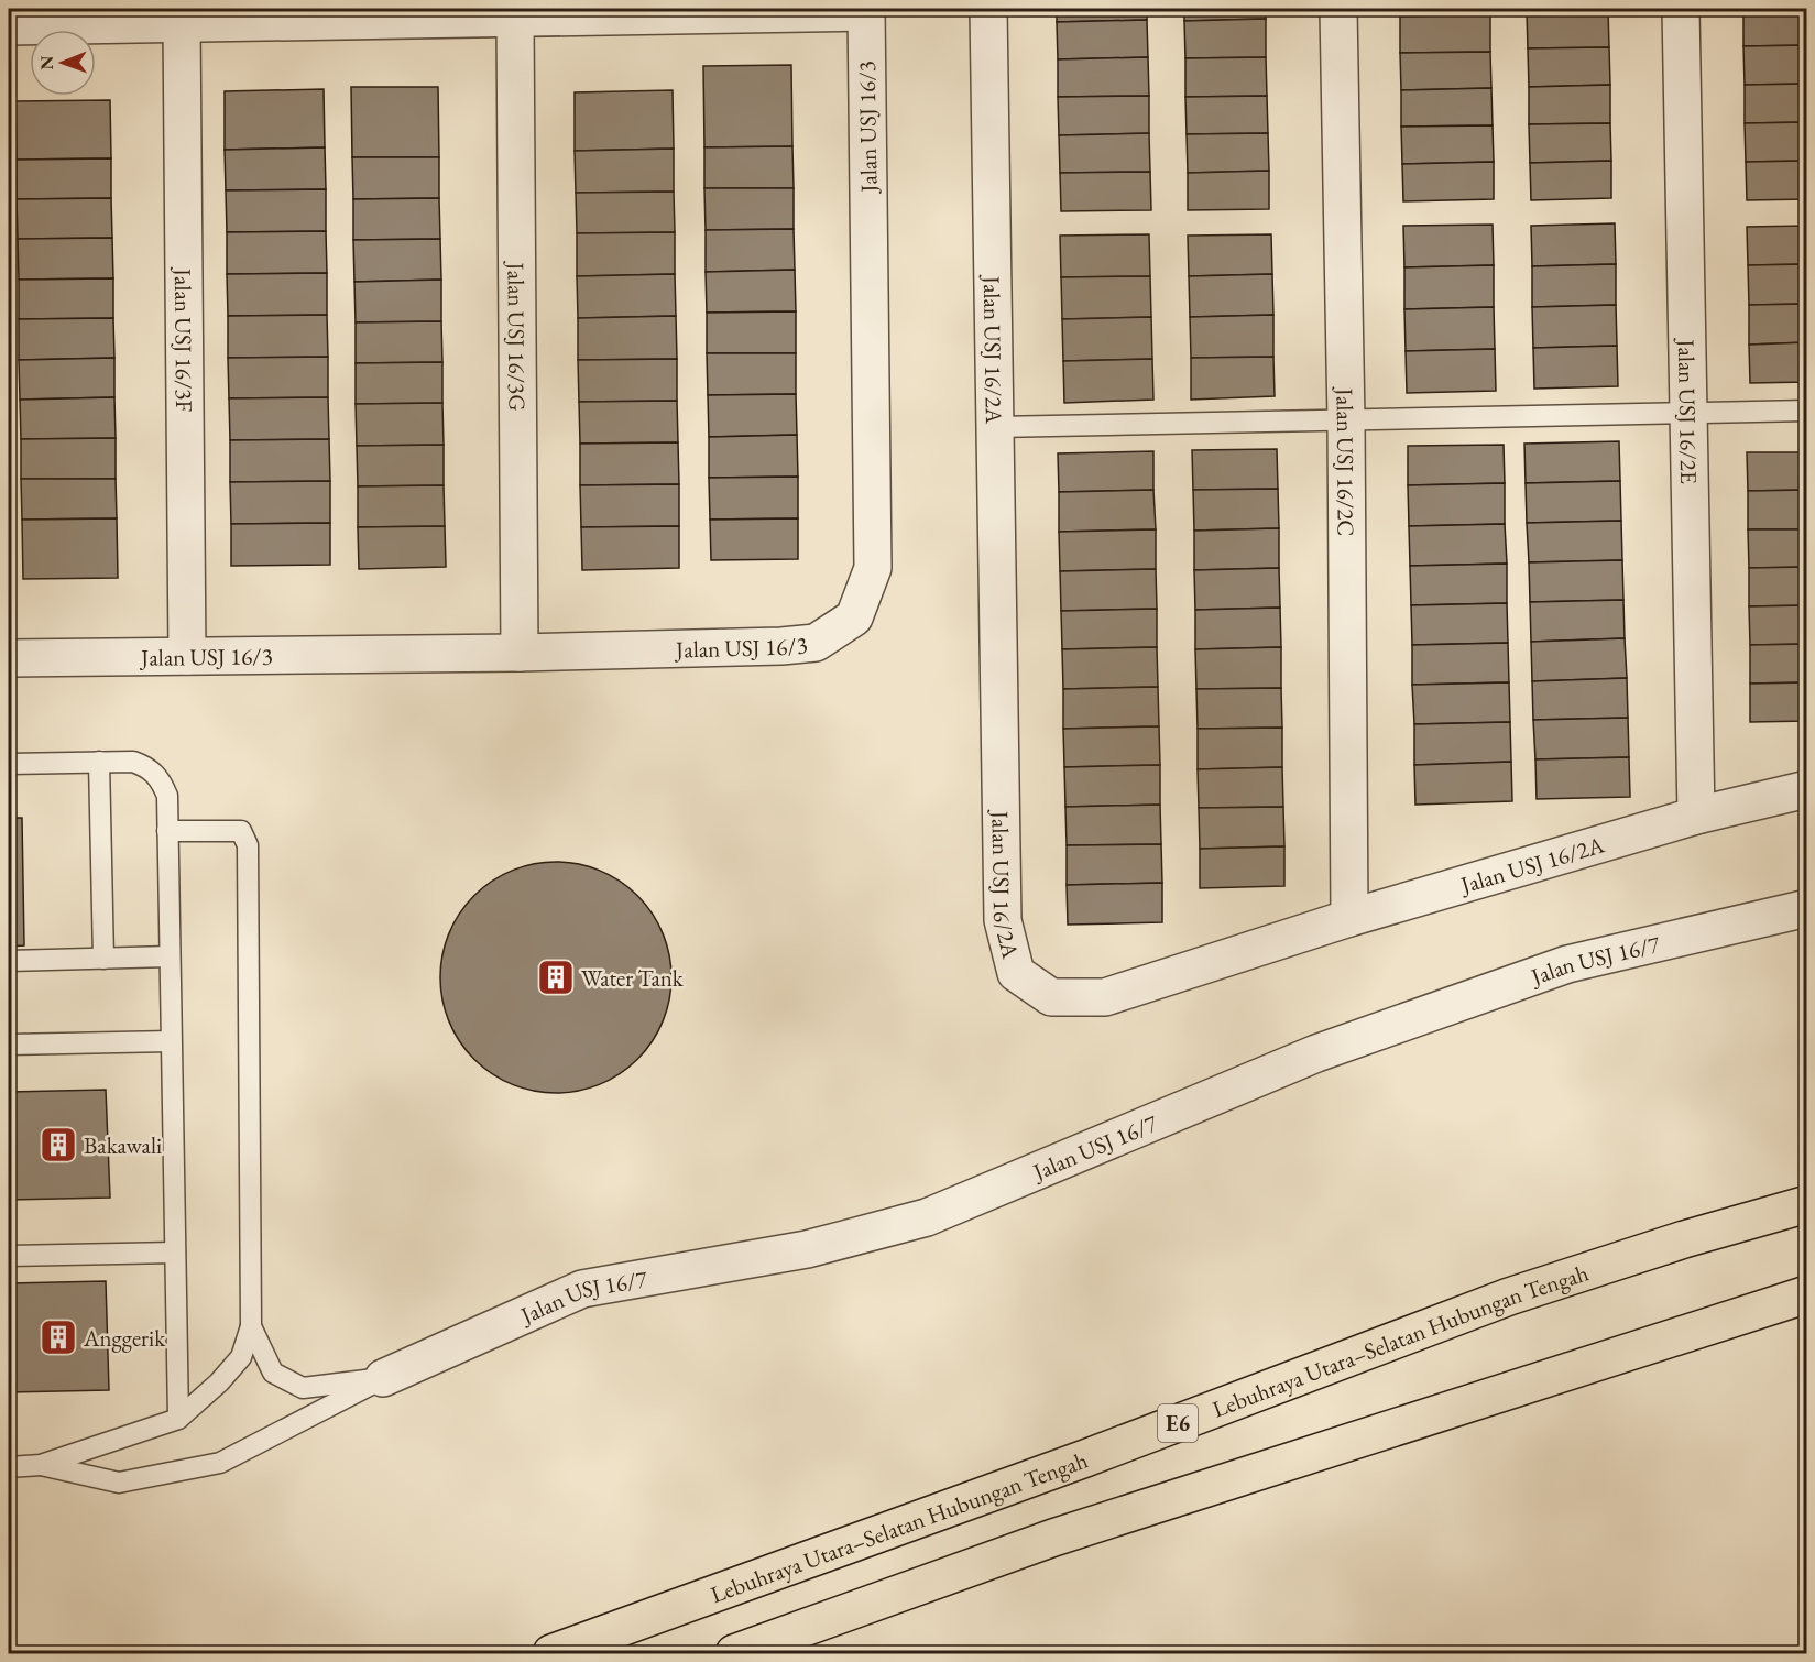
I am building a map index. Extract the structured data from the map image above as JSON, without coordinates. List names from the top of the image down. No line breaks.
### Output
{"streets":{"highway":["Lebuhraya Utara–Selatan Hubungan Tengah","E6"],"street":["Jalan USJ 16/3","Jalan USJ 16/3G","Jalan USJ 16/3F","Jalan USJ 16/2A","Jalan USJ 16/2E","Jalan USJ 16/2C","Jalan USJ 16/7"]},"crossings":[["Jalan USJ 16/3","Jalan USJ 16/3G"],["Jalan USJ 16/3","Jalan USJ 16/3F"],["Jalan USJ 16/2A","Jalan USJ 16/2E"],["Jalan USJ 16/2A","Jalan USJ 16/2C"]],"places":{"building":["Water Tank","Bakawali","Anggerik"]},"north":"left"}
